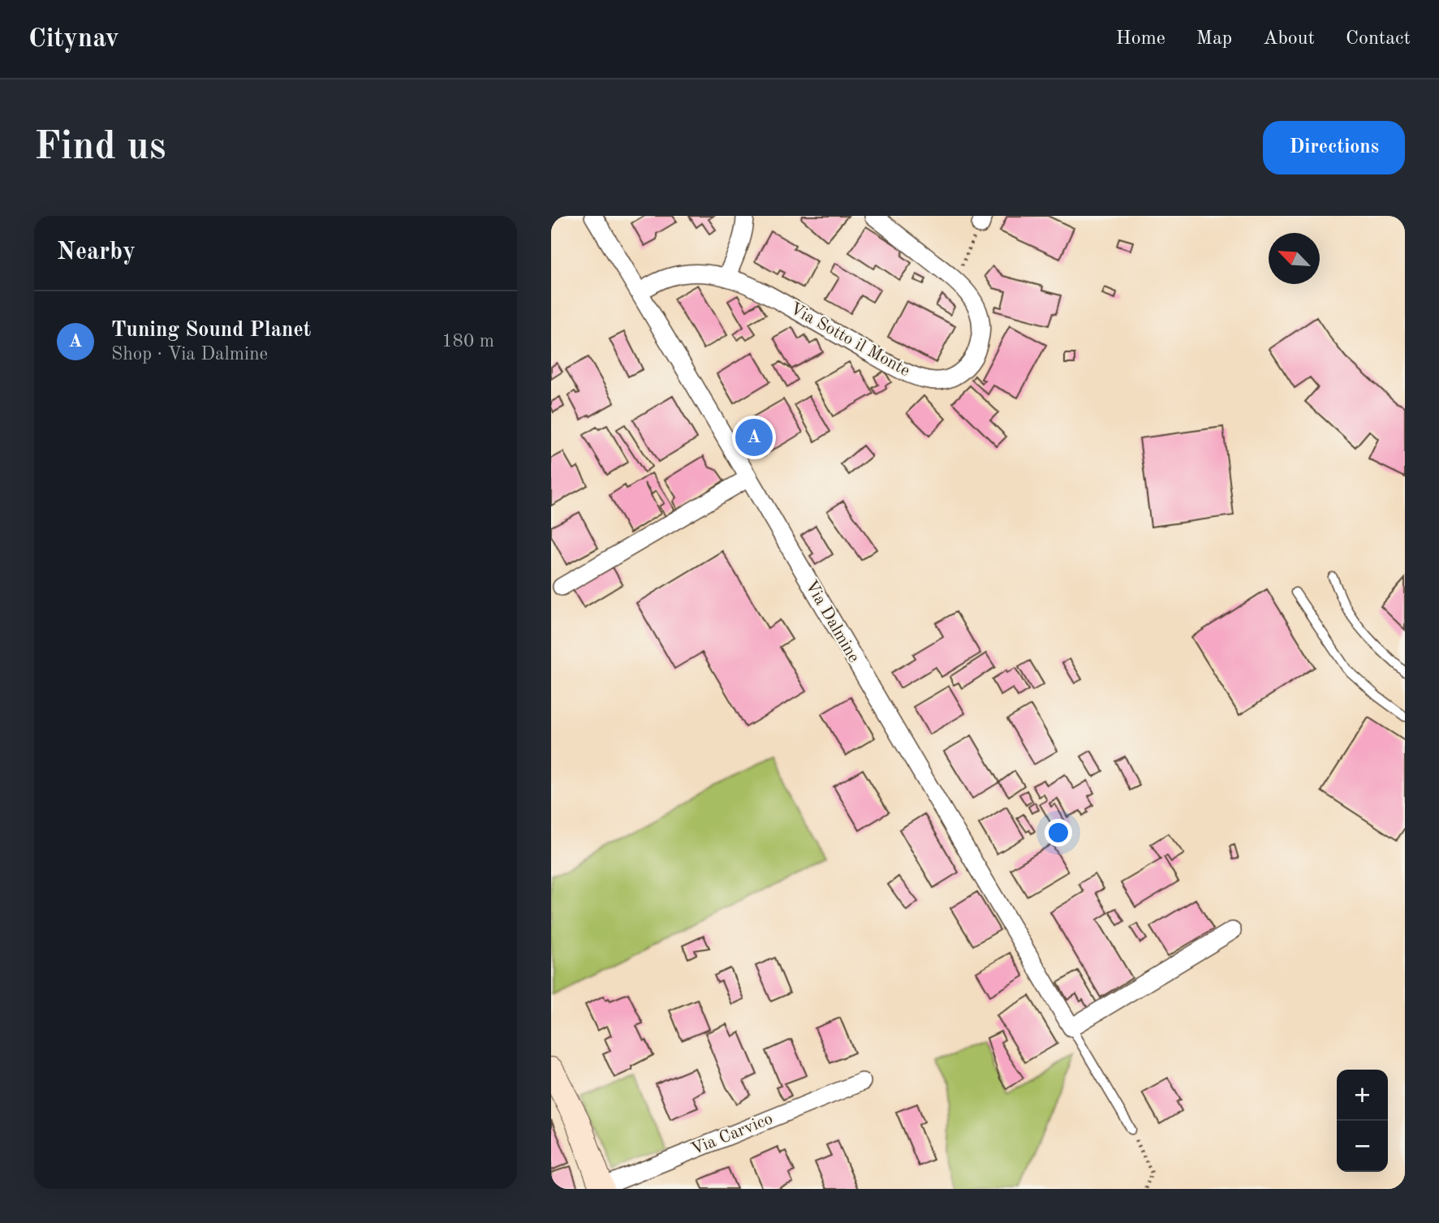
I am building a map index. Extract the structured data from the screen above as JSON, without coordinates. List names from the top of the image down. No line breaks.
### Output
{"streets":{"street":["Via Sotto il Monte","Via Dalmine","Via Carvico"]},"crossings":[["Via Sotto il Monte","Via Dalmine"]],"north":"top left","page":{"header":"Citynav","nav":["Home","Map","About","Contact"],"buttons":"Directions","title":"Find us","heading":"Nearby","list":[{"mark":"A","name":"Tuning Sound Planet","note":"Shop · Via Dalmine","value":"180 m"}],"pins":"A","map_buttons":["+","−"]}}
